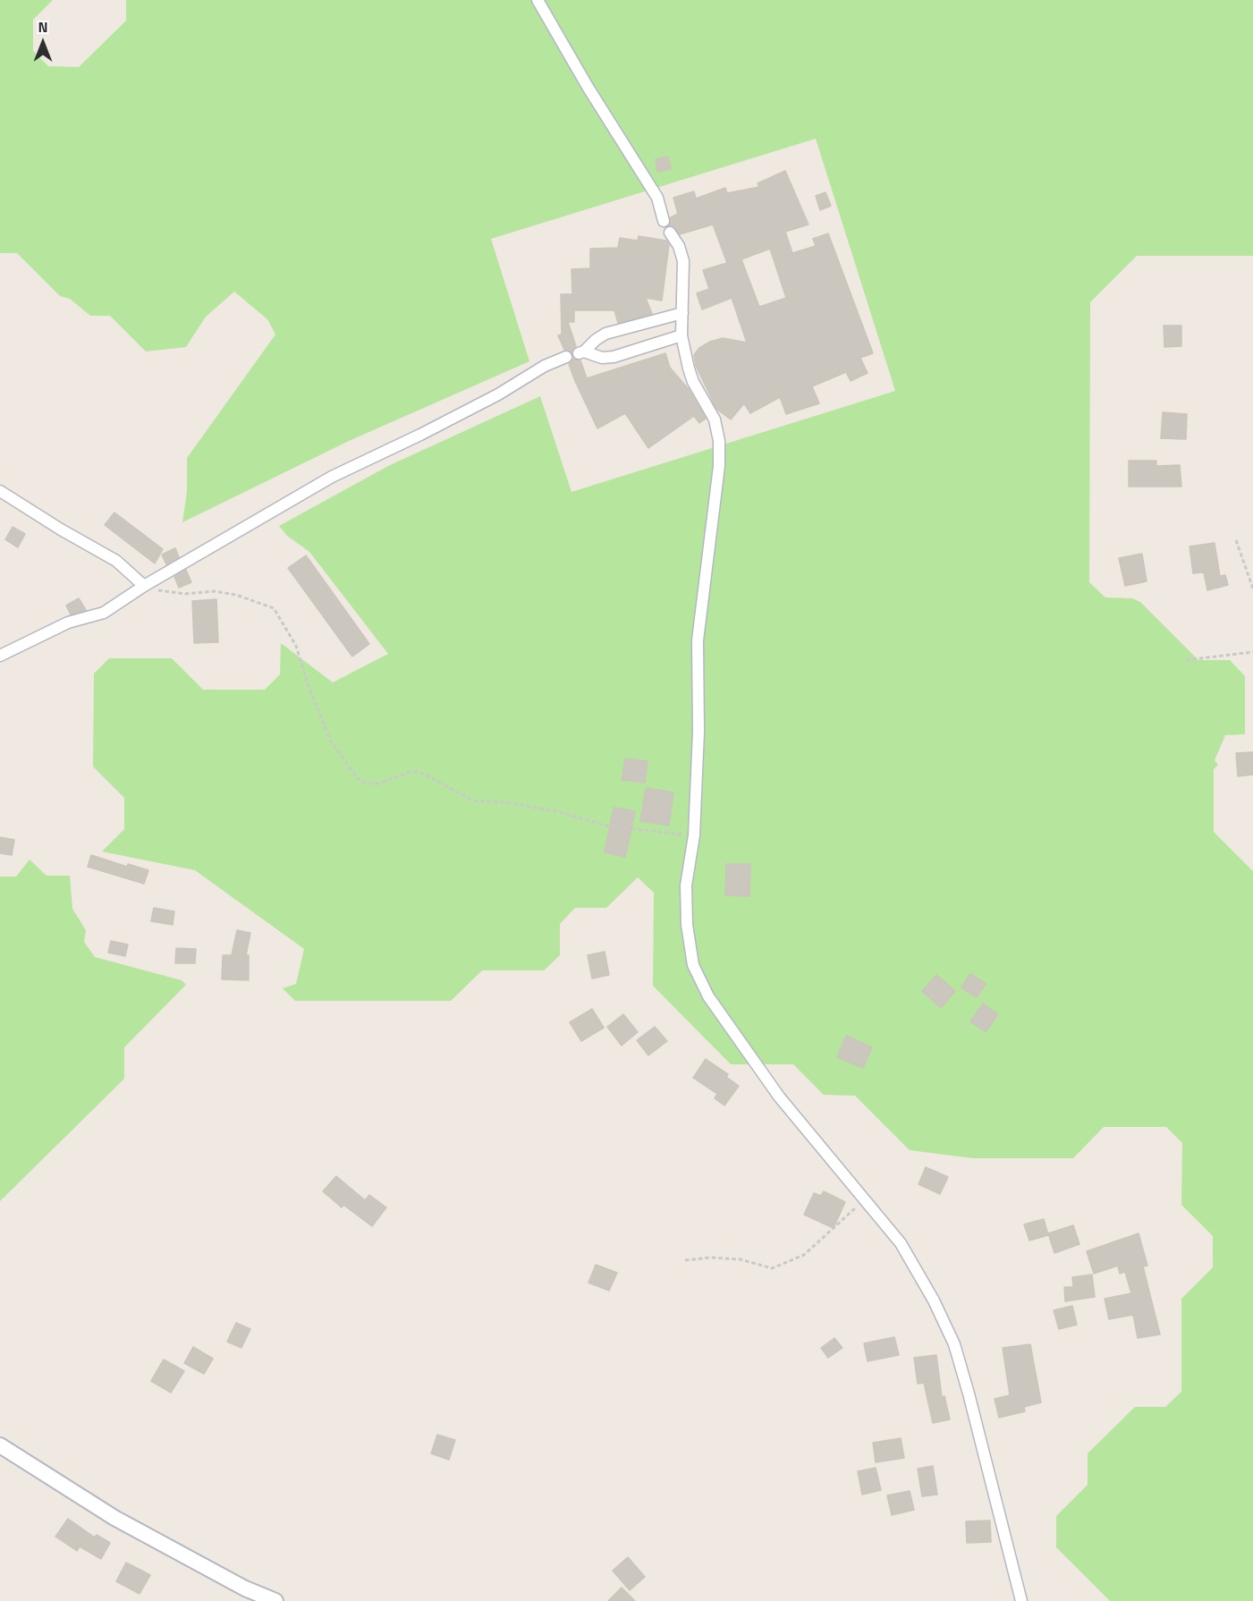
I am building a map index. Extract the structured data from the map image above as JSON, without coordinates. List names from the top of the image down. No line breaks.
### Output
{"north":"top"}
